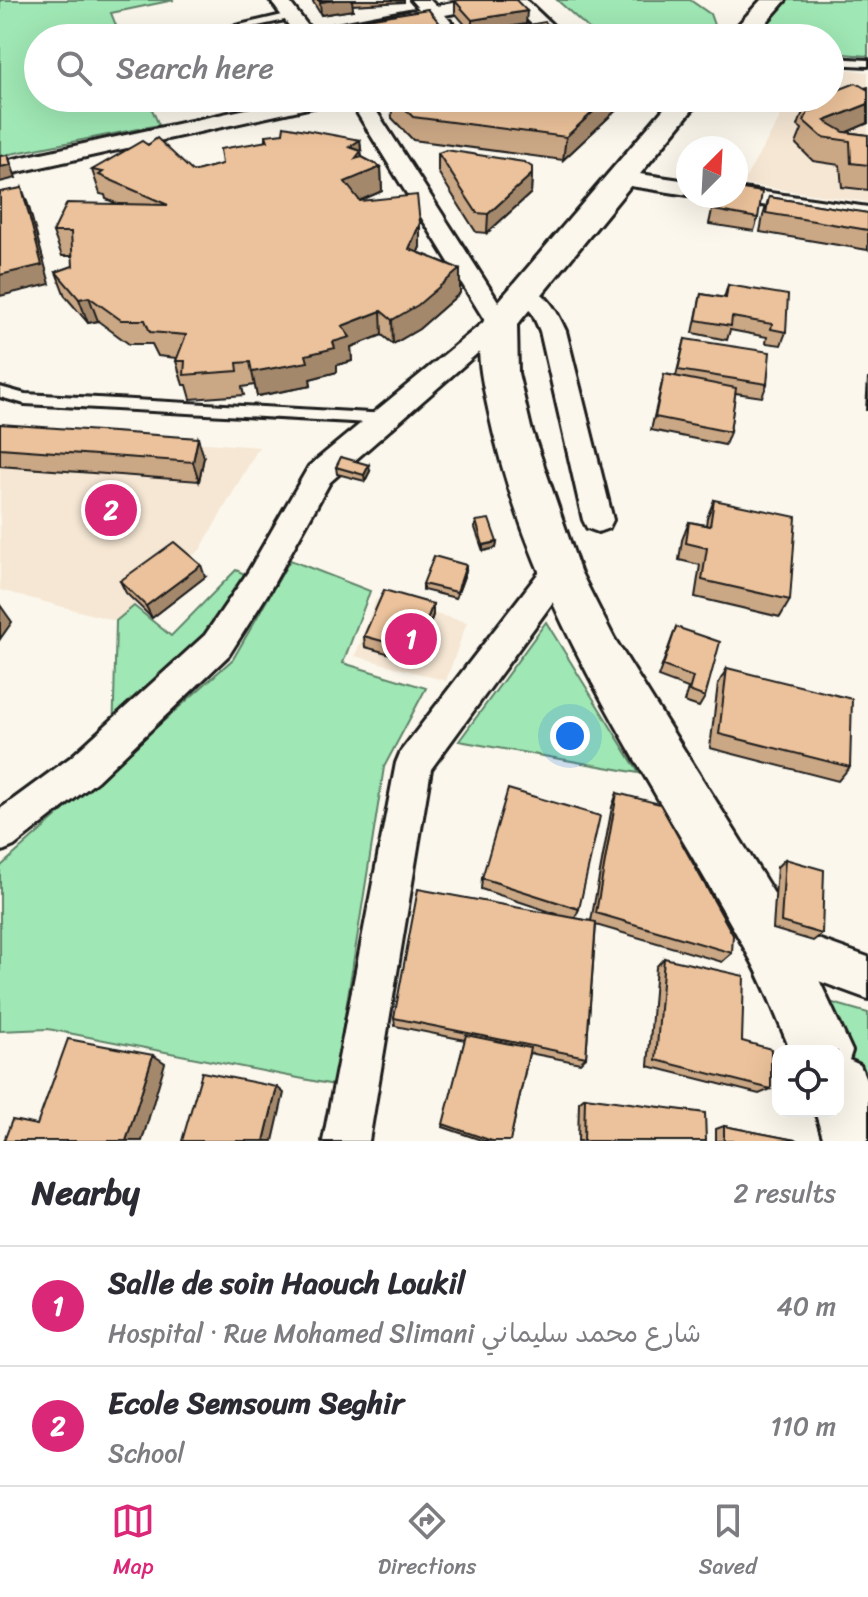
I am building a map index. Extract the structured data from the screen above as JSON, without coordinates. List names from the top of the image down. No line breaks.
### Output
{"north":"top right","page":{"search":"Search here","pins":["2","1"],"heading":["Nearby","2 results"],"list":[{"mark":"1","name":"Salle de soin Haouch Loukil","note":"Hospital · Rue Mohamed Slimani شارع محمد سليماني","value":"40 m"},{"mark":"2","name":"Ecole Semsoum Seghir","note":"School","value":"110 m"}],"nav":["Map","Directions","Saved"]}}
